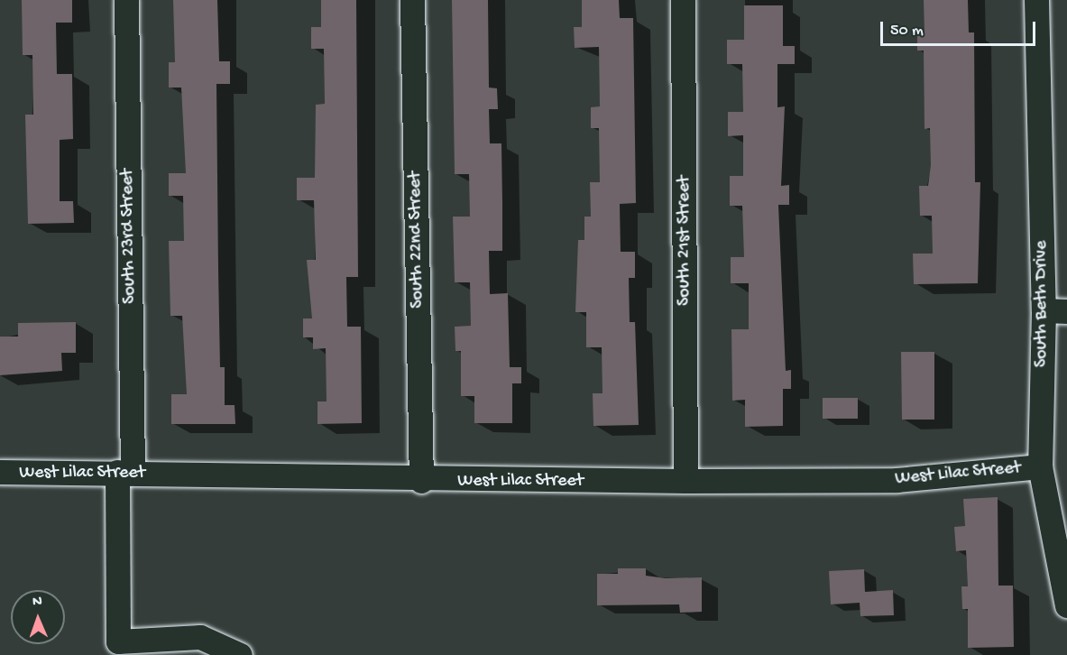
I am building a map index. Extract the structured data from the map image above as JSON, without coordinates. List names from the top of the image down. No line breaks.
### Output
{"streets":{"street":["South 23rd Street","South 22nd Street","South 21st Street","South Beth Drive","West Lilac Street"]},"crossings":[["South 23rd Street","West Lilac Street"],["South 22nd Street","West Lilac Street"],["South 21st Street","West Lilac Street"],["South Beth Drive","West Lilac Street"]],"scale_bar":"50 m","north":"top"}
